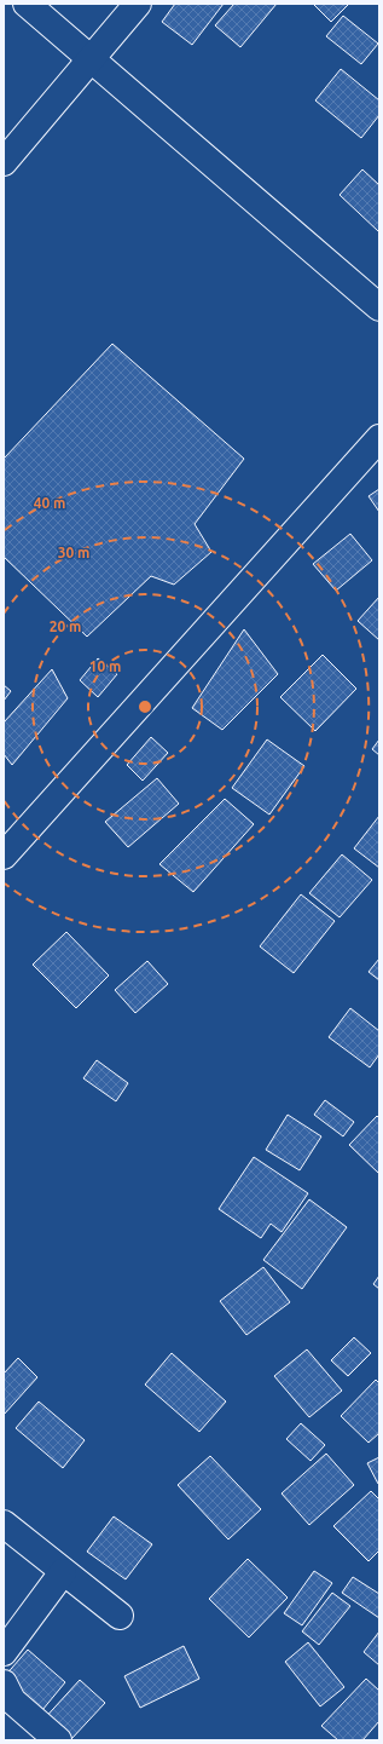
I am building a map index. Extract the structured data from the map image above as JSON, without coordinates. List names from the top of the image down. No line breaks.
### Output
{"rings":["40 m","30 m","20 m","10 m"]}
